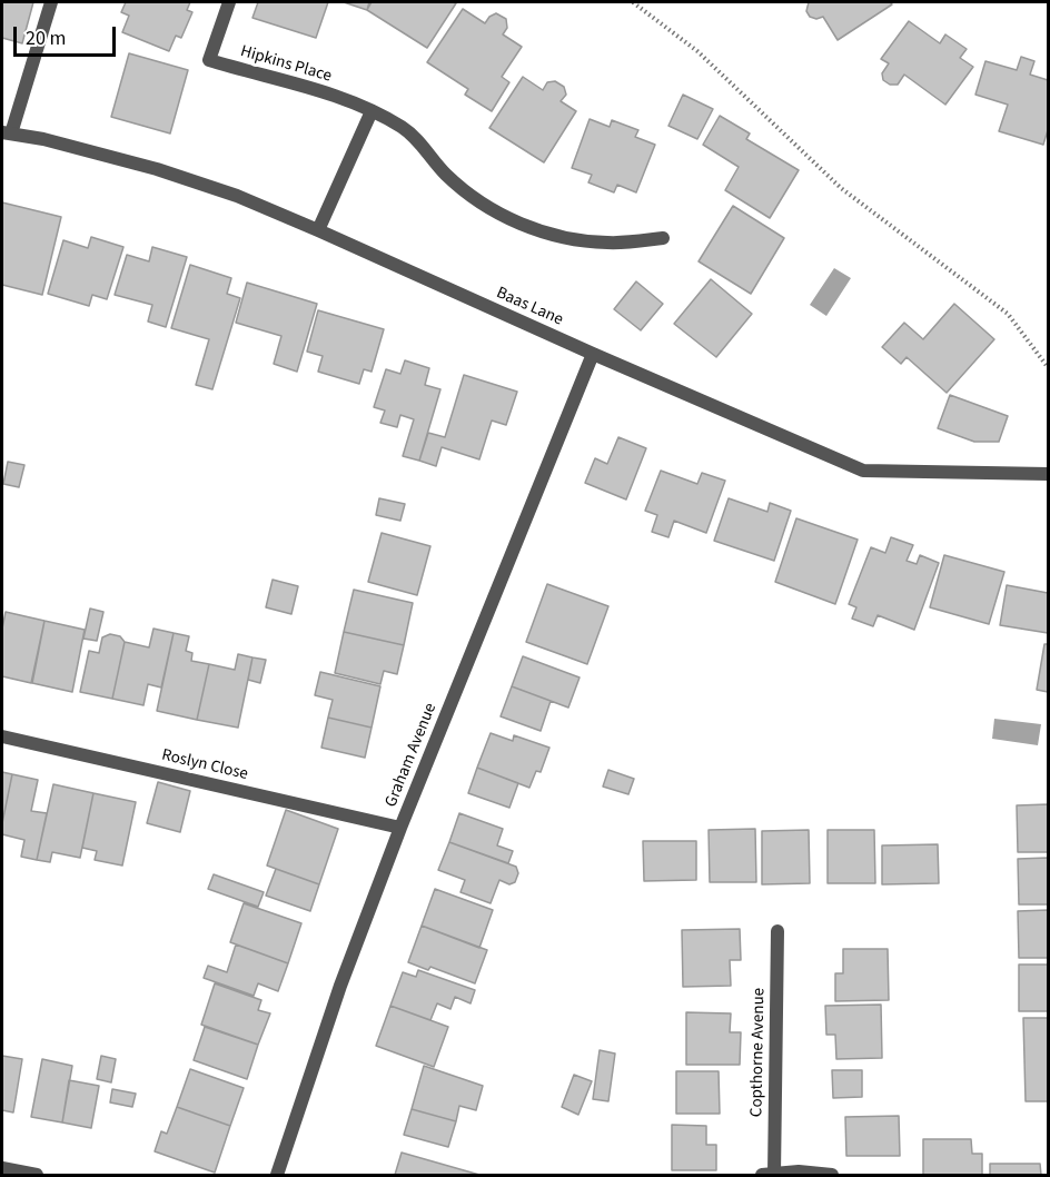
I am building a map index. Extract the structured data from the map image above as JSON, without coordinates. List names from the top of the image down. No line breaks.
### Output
{"streets":{"street":["Hipkins Place","Baas Lane","Graham Avenue","Roslyn Close","Copthorne Avenue"]},"crossings":[["Baas Lane","Graham Avenue"],["Graham Avenue","Roslyn Close"]],"scale_bar":"20 m"}
